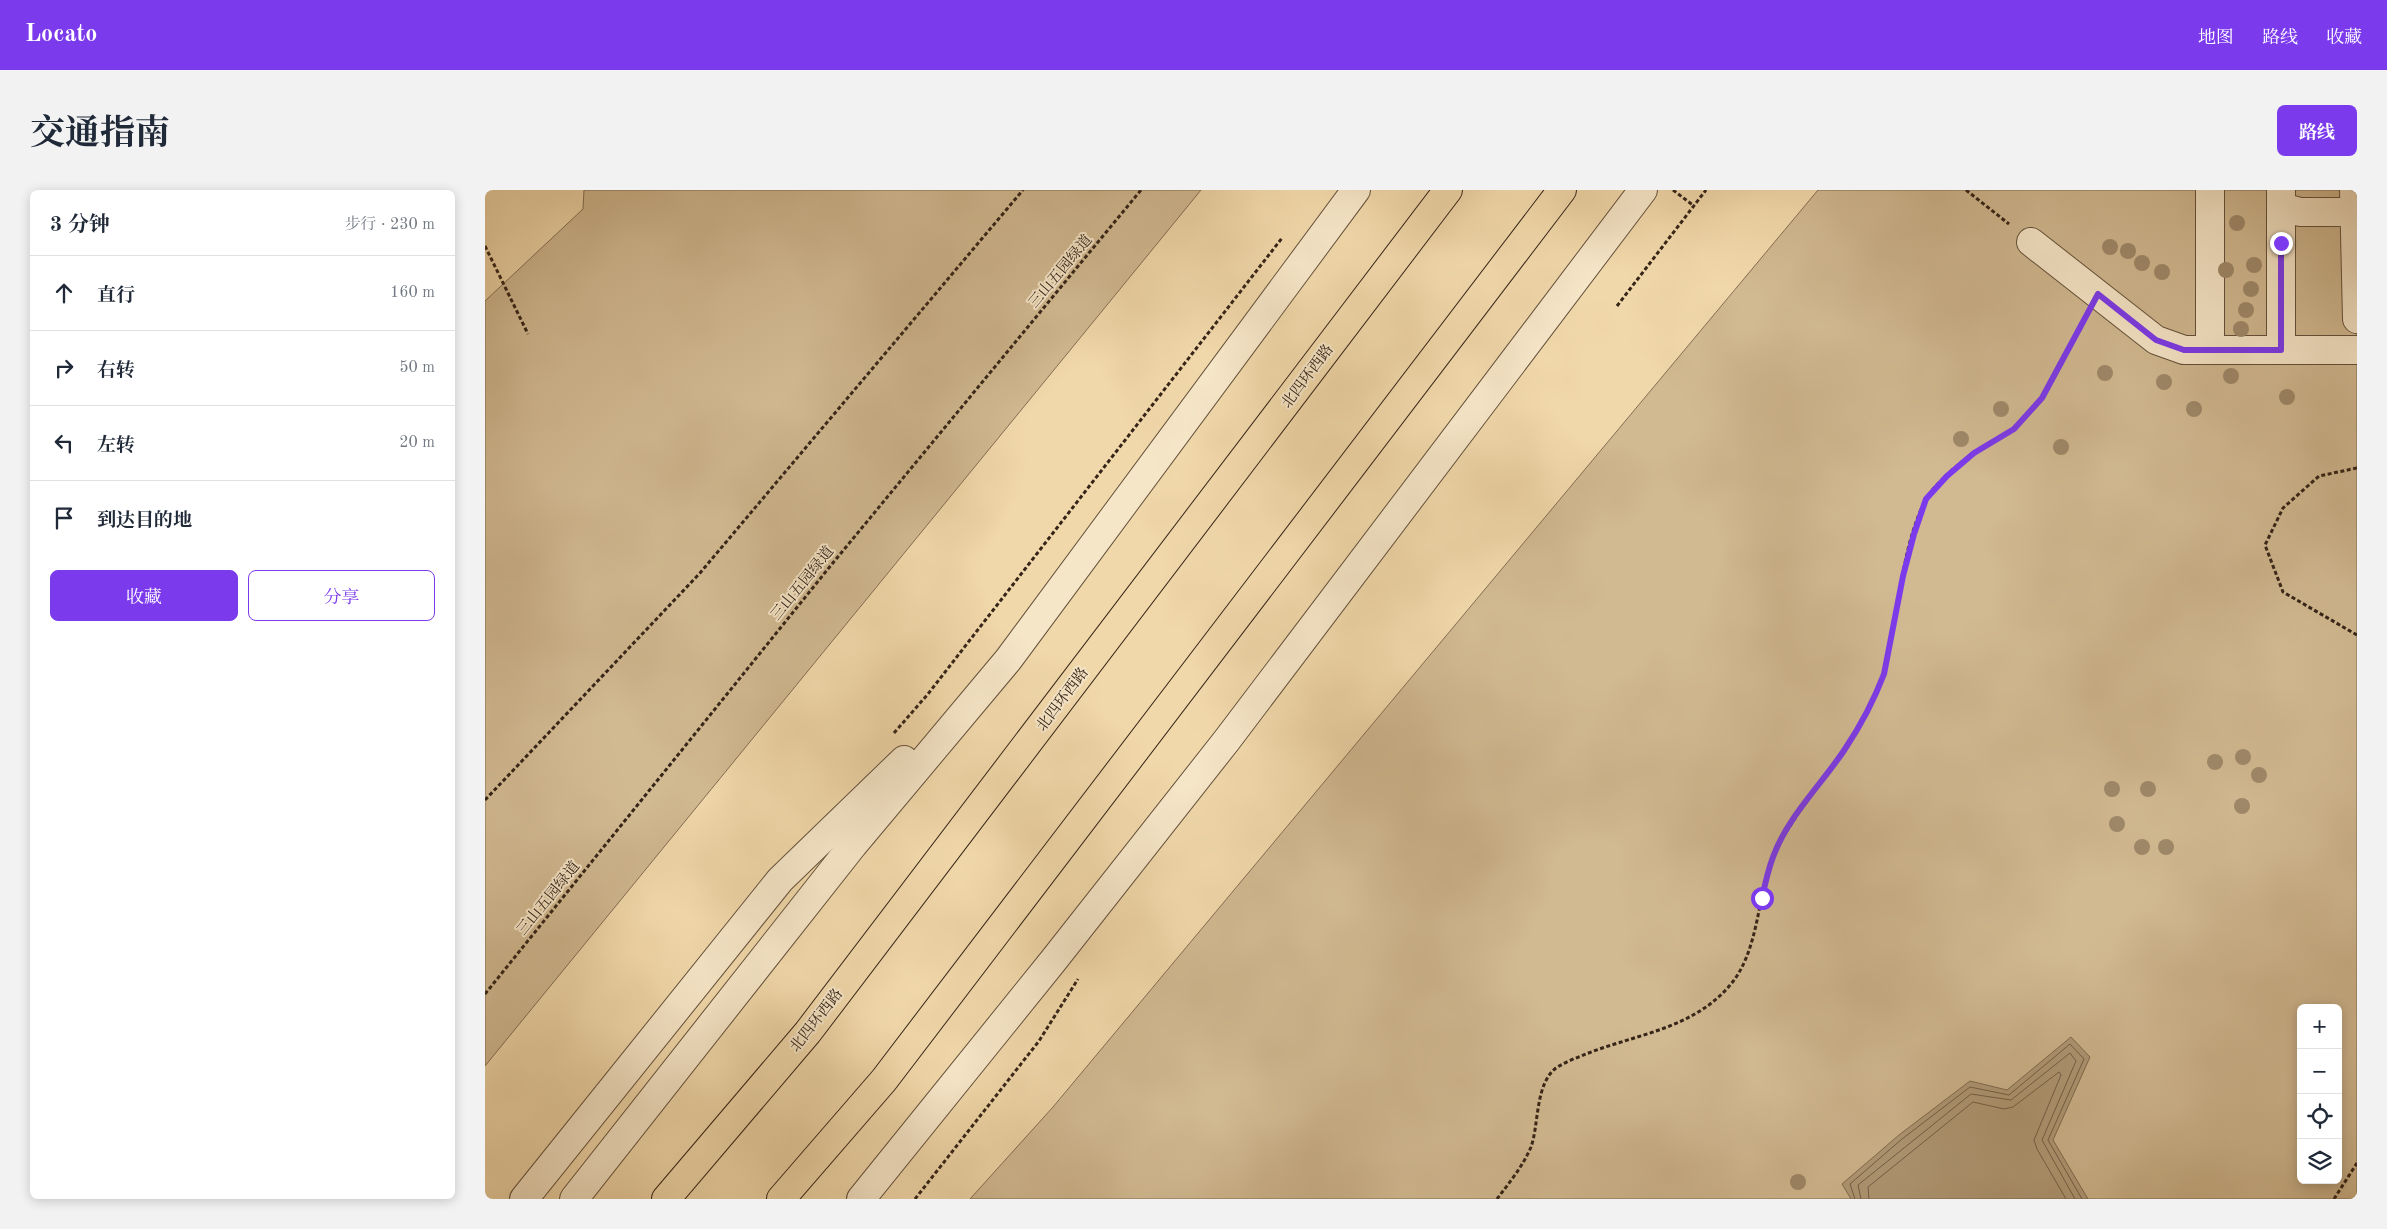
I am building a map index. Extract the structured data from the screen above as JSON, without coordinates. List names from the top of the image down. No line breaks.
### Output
{"streets":{"highway":["北四环西路"],"path":["三山五园绿道"]},"page":{"header":"Locato","nav":["地图","路线","收藏"],"title":"交通指南","buttons":["路线",["收藏","分享"]],"heading":["3 分钟","步行 · 230 m"],"list":[["直行","160 m"],["右转","50 m"],["左转","20 m"],"到达目的地"],"map_buttons":["+","−"]}}
